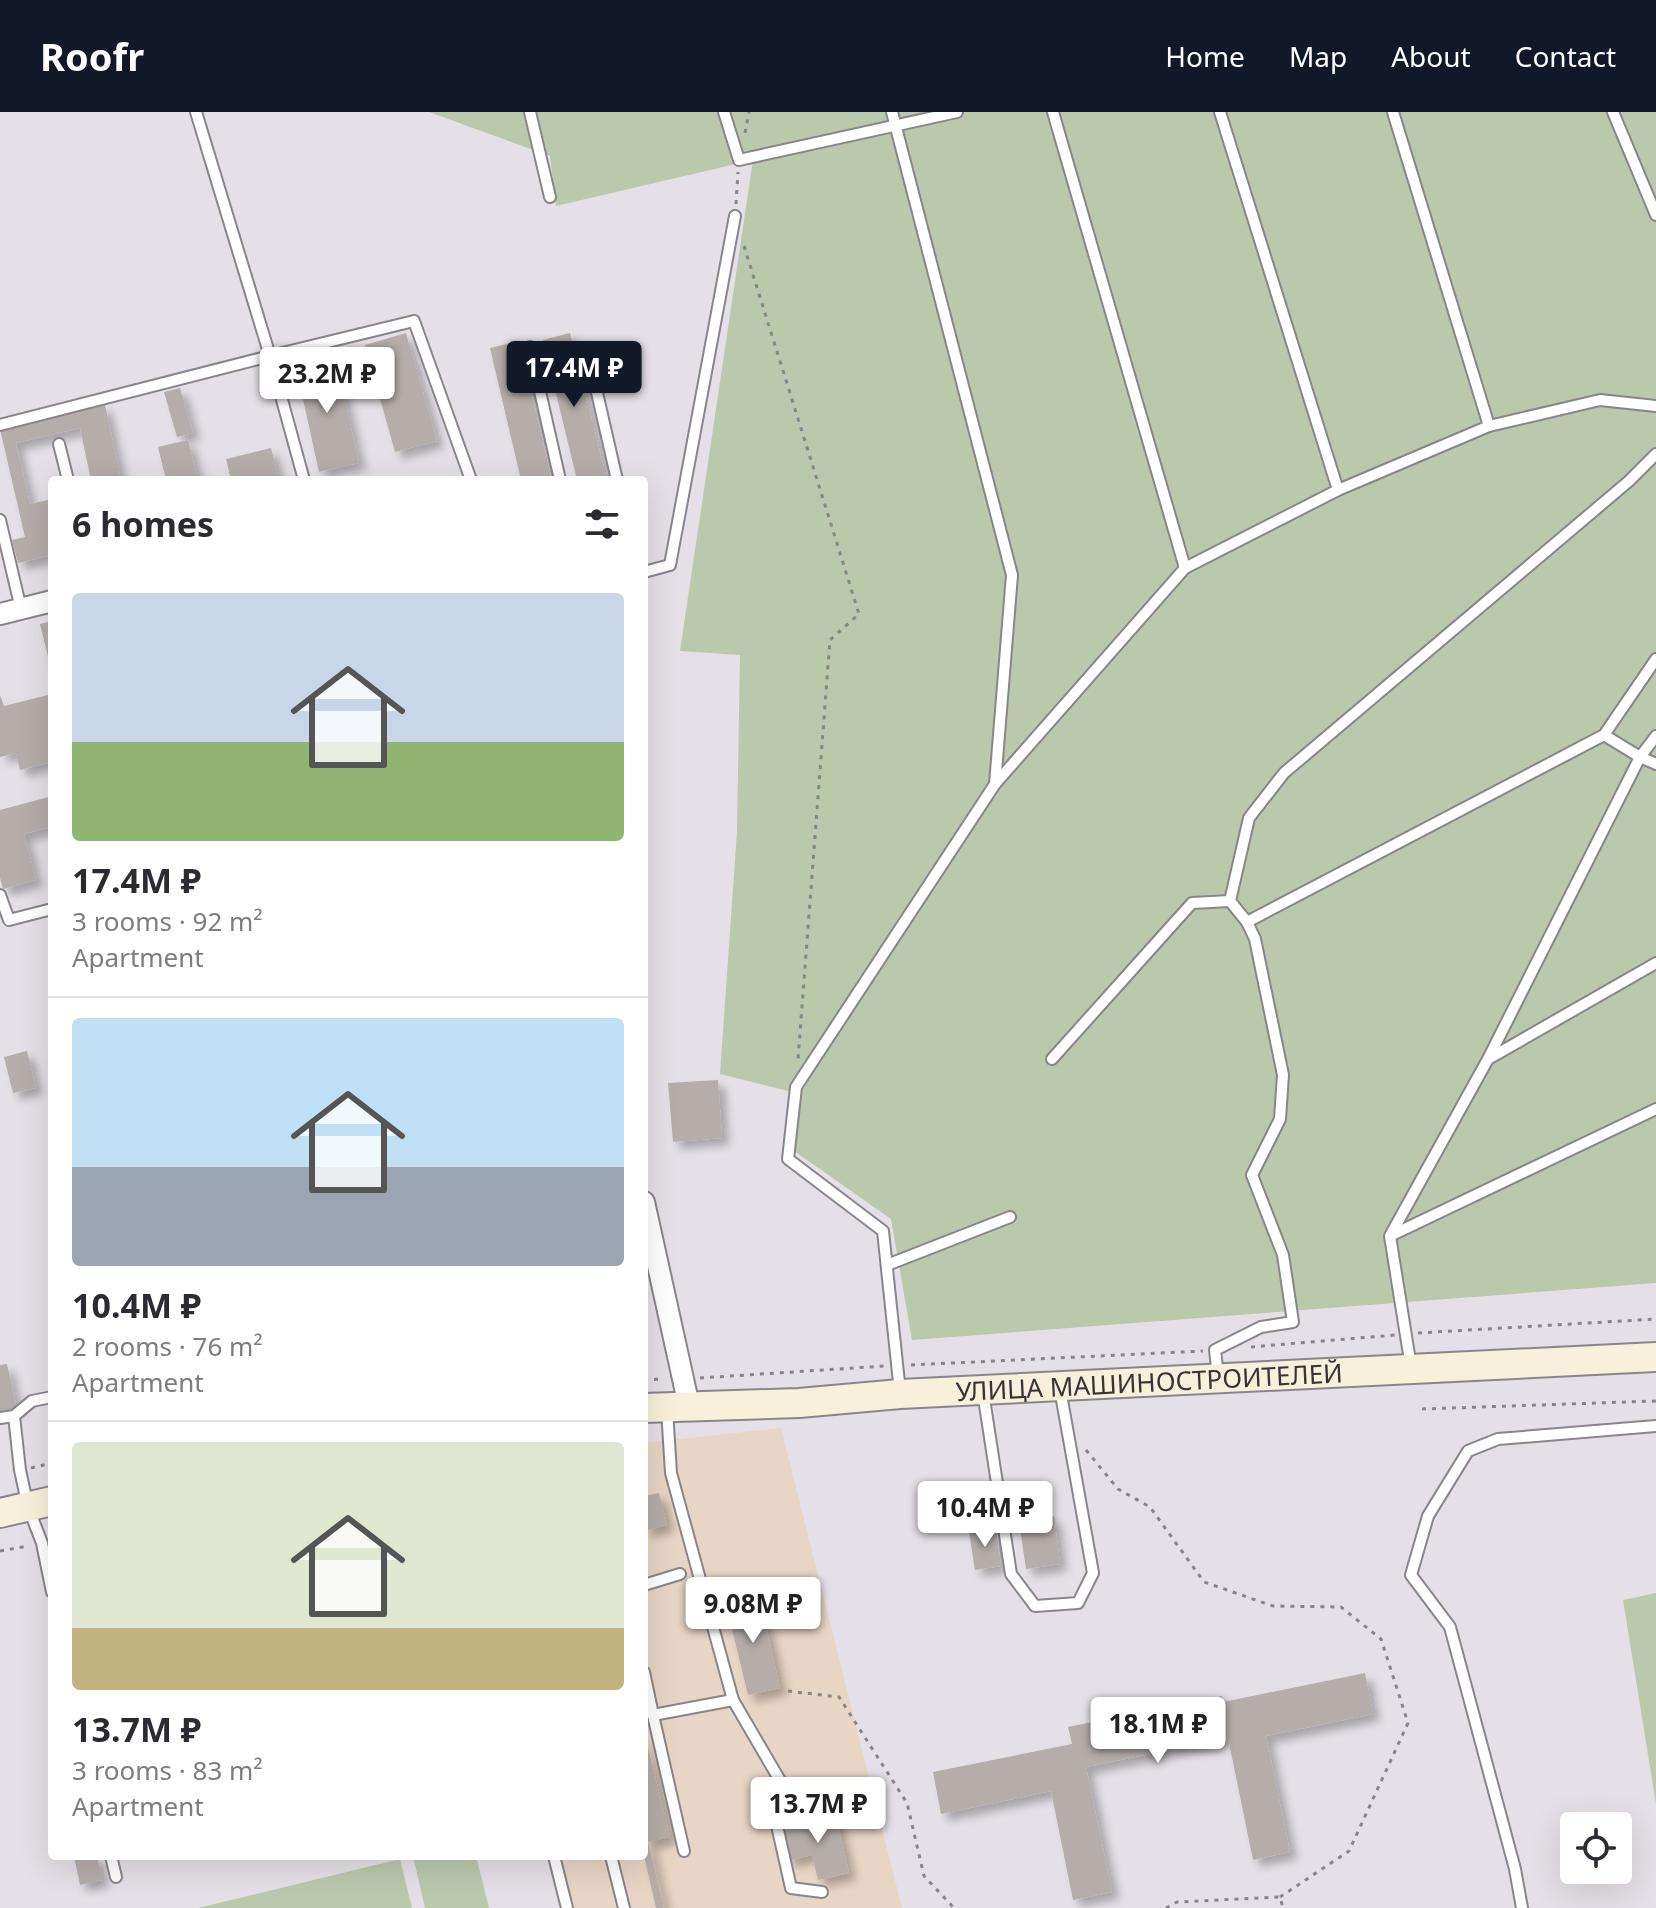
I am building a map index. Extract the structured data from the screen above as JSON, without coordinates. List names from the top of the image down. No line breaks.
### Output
{"streets":{"street":["УЛИЦА МАШИНОСТРОИТЕЛЕЙ"]},"page":{"header":"Roofr","nav":["Home","Map","About","Contact"],"price":["17.4M ₽","23.2M ₽","10.4M ₽","9.08M ₽","18.1M ₽","13.7M ₽"],"heading":"6 homes","list":[{"name":"17.4M ₽","note":"3 rooms · 92 m² · Apartment"},{"name":"10.4M ₽","note":"2 rooms · 76 m² · Apartment"},{"name":"13.7M ₽","note":"3 rooms · 83 m² · Apartment"}]}}
